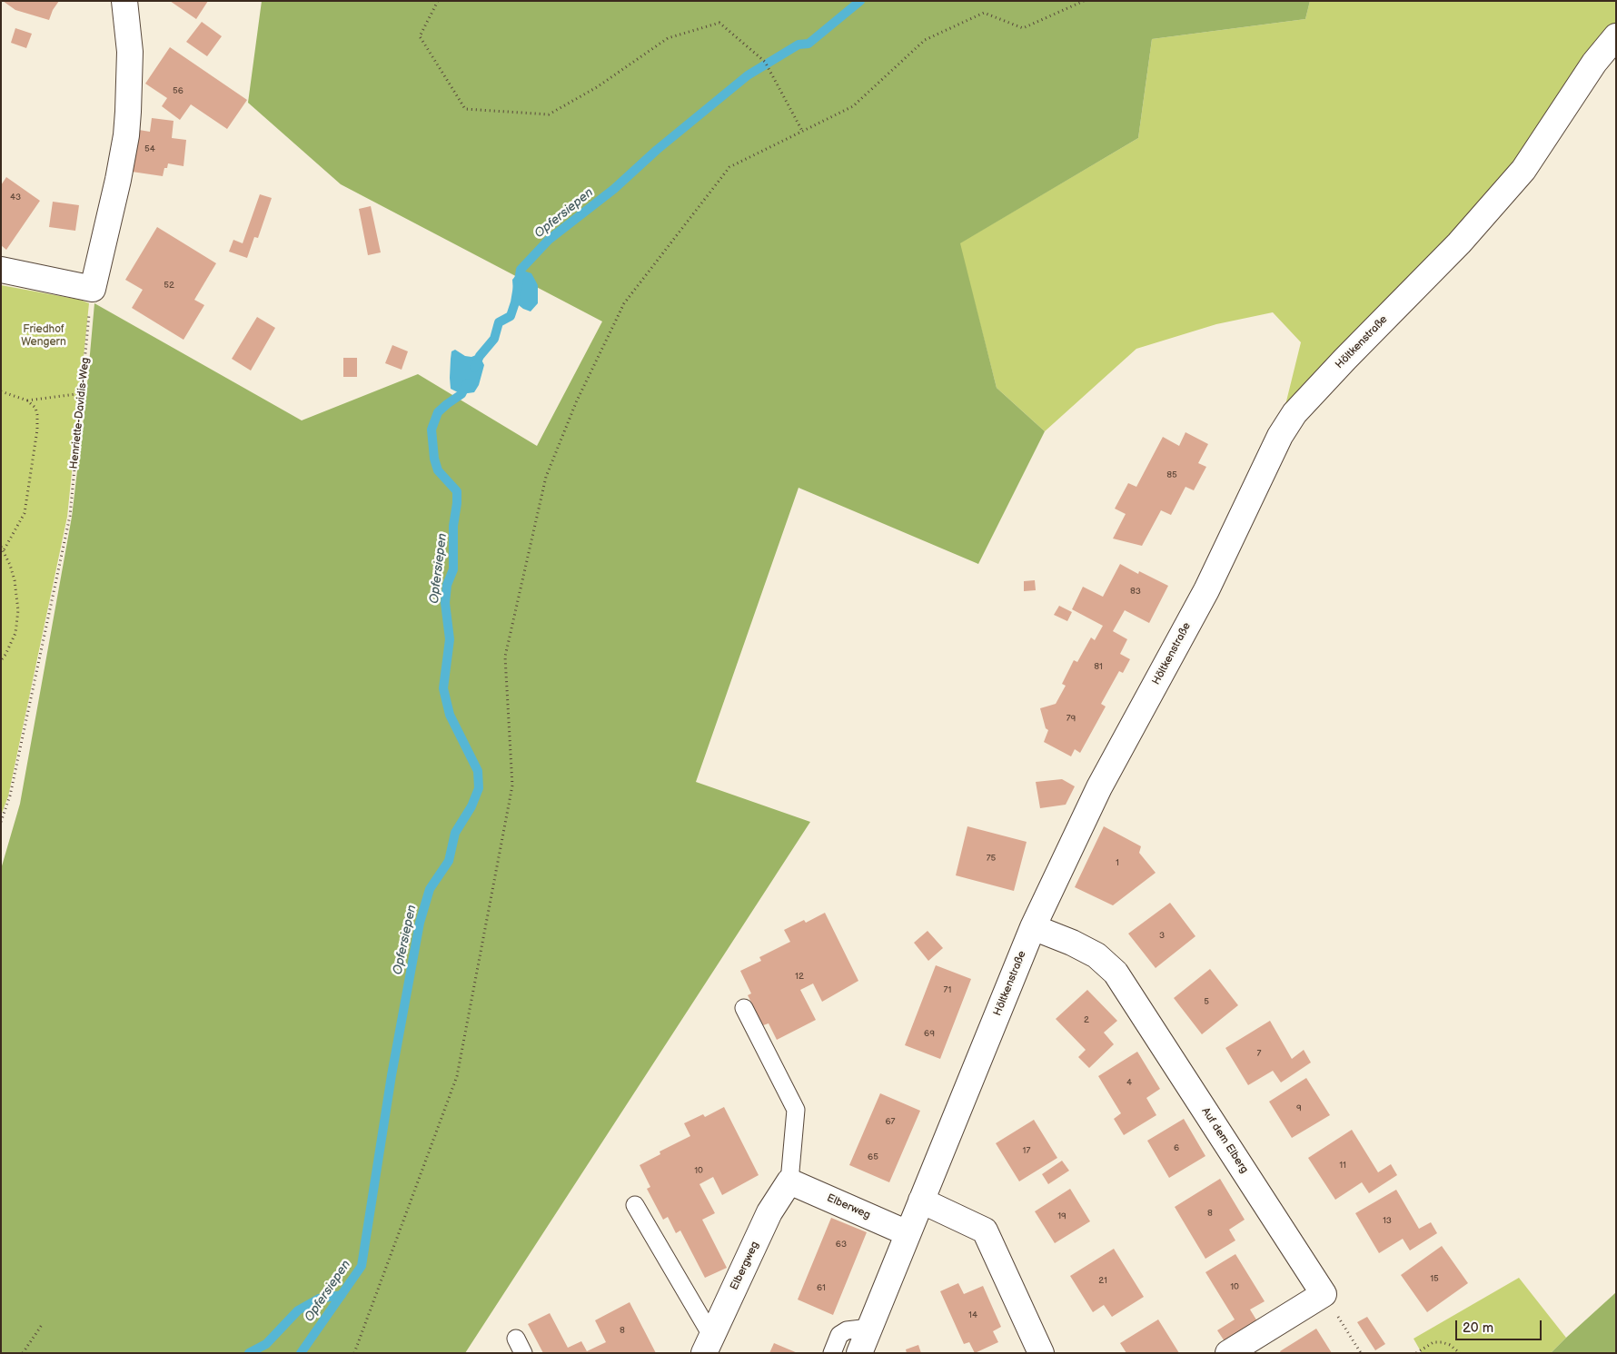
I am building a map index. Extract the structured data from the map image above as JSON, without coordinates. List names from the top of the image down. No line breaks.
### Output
{"streets":{"street":["Höltkenstraße","Auf dem Elberg","Elberweg","Elbergweg"],"path":["Henriette-Davidis-Weg"]},"crossings":[["Höltkenstraße","Auf dem Elberg"],["Höltkenstraße","Elberweg"],["Elberweg","Elbergweg"]],"water":["Opfersiepen"],"parks":["Friedhof Wengern"],"house_numbers":["56","54","43","52","85","83","81","79","75","1","3","12","71","5","2","69","7","4","9","67","6","17","65","11","10","8","19","13","63","15","21","10","61","14","8"],"scale_bar":"20 m"}
